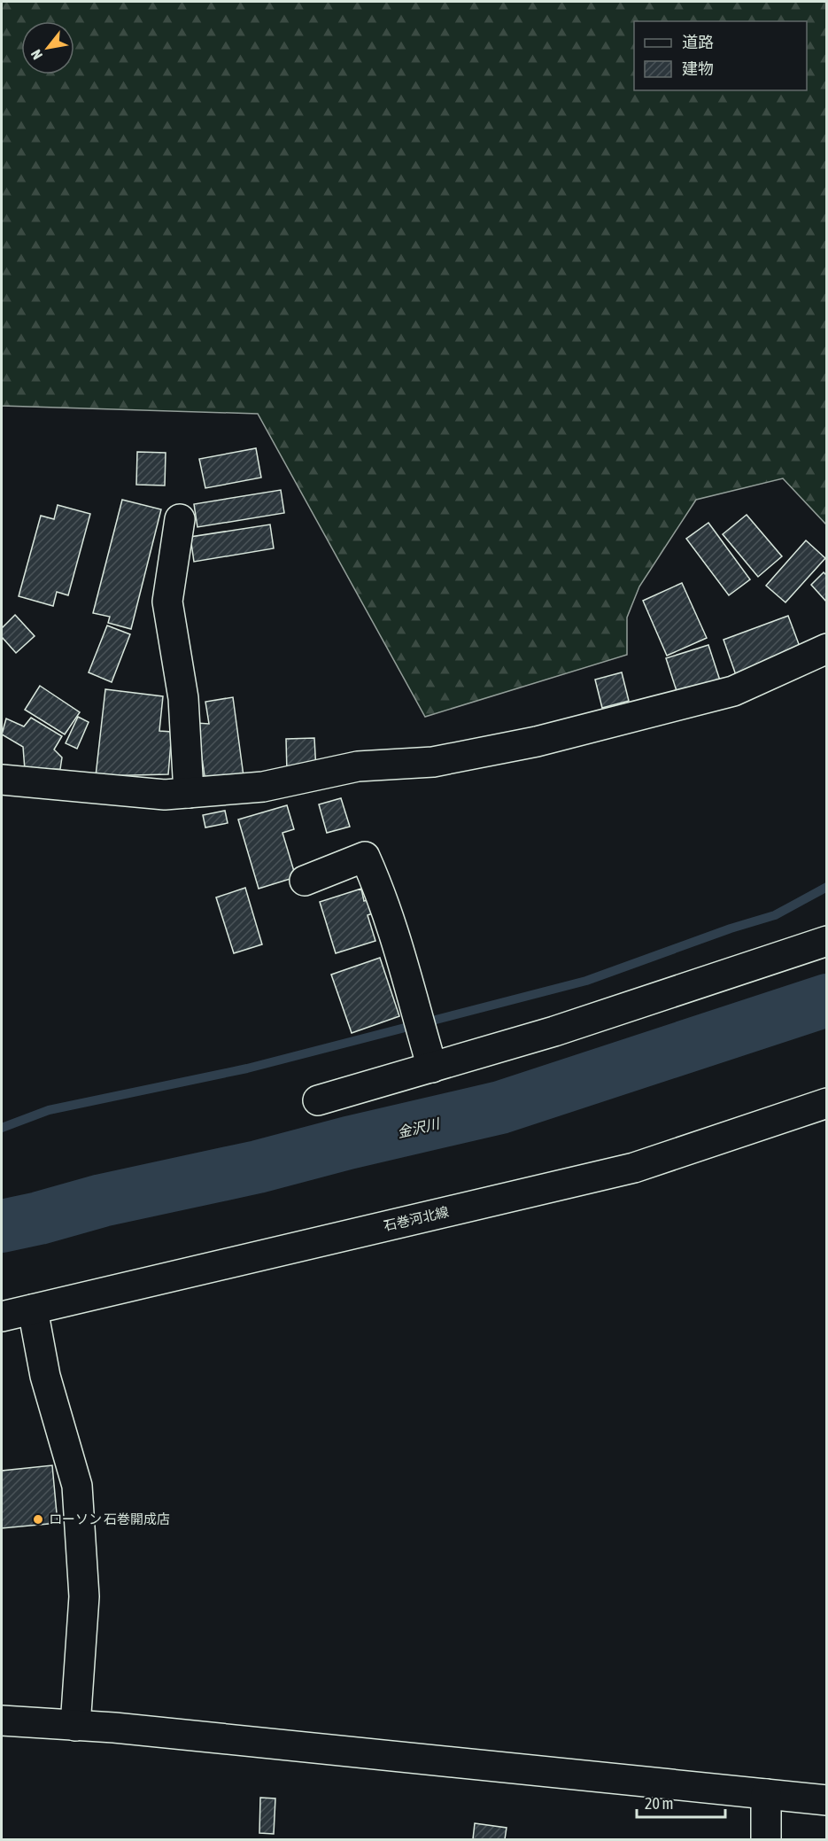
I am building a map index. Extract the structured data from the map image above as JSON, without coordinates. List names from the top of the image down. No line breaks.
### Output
{"streets":{"street":["石巻河北線"]},"water":["金沢川"],"places":["ローソン 石巻開成店"],"legend":["道路","建物"],"scale_bar":"20 m","north":"bottom left"}
